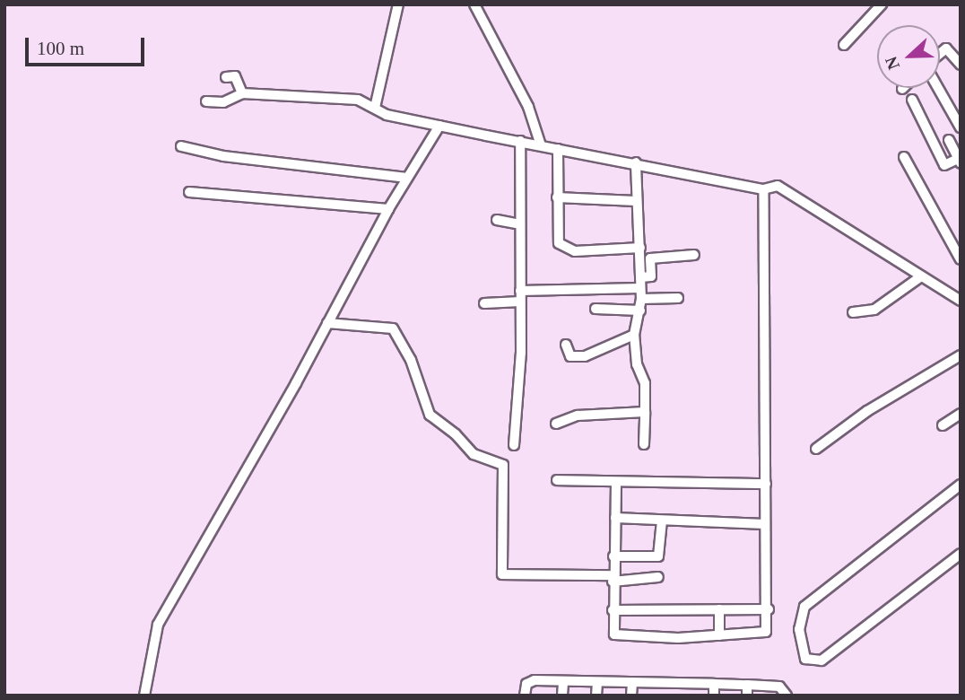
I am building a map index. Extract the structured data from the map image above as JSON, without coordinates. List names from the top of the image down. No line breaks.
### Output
{"scale_bar":"100 m","north":"left"}
